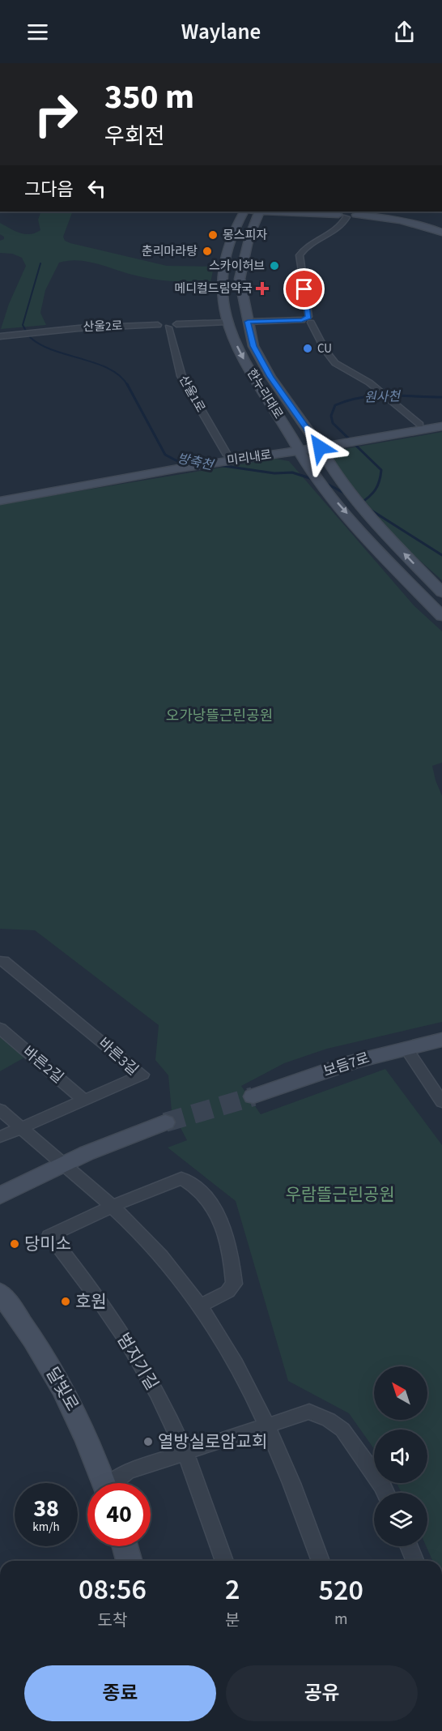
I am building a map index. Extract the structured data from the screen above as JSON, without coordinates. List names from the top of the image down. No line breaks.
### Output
{"streets":{"street":["산울2로","산울1로","한누리대로","미리내로","바른3길","바른2길","보듬7로","범지기길","달빛로"]},"crossings":[["산울1로","미리내로"],["한누리대로","미리내로"],["바른3길","바른2길"]],"water":["원사천","방축천"],"parks":["오가낭뜰근린공원","우람뜰근린공원"],"places":{"other":["몽스피자","춘리마라탕","스카이허브","CU","당미소","호원","열방실로암교회"],"health":["메디컬드림약국"]},"north":"top left","page":{"header":"Waylane","turn":["350 m","우회전"],"then":"그다음","speed":"38 km/h","limit":"40","eta":["08:56","도착","2","분","520","m"],"buttons":["종료","공유"]}}
